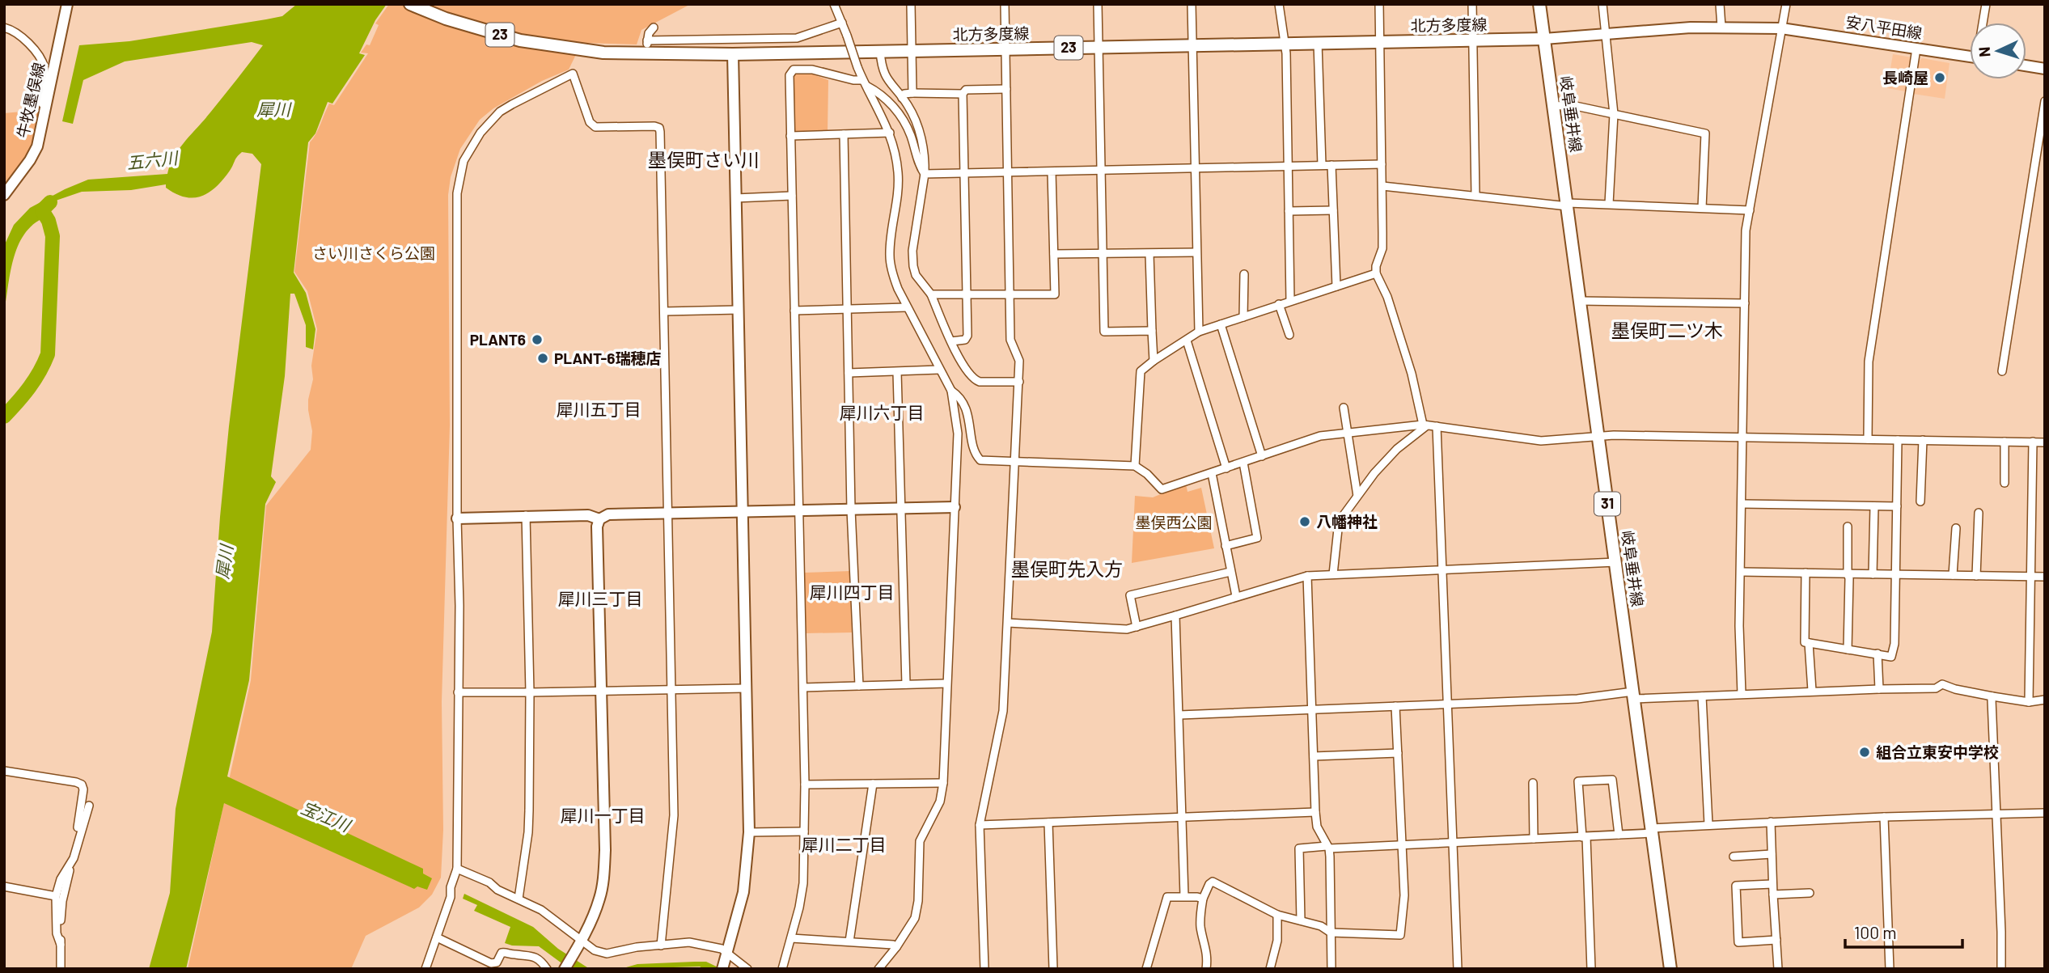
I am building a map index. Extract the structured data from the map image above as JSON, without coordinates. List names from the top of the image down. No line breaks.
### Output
{"streets":{"main road":["北方多度線","23","岐阜垂井線","31"],"street":["安八平田線","牛牧墨俣線"]},"crossings":[["北方多度線","安八平田線"],["北方多度線","岐阜垂井線"],["安八平田線","岐阜垂井線"]],"districts":["墨俣町さい川","墨俣町二ツ木","犀川五丁目","犀川六丁目","墨俣町先入方","犀川四丁目","犀川三丁目","犀川一丁目","犀川二丁目"],"water":["犀川","五六川","宝江川"],"parks":["さい川さくら公園","墨俣西公園"],"places":["長崎屋","PLANT6","PLANT-6瑞穂店","八幡神社","組合立東安中学校"],"scale_bar":"100 m","north":"left"}
